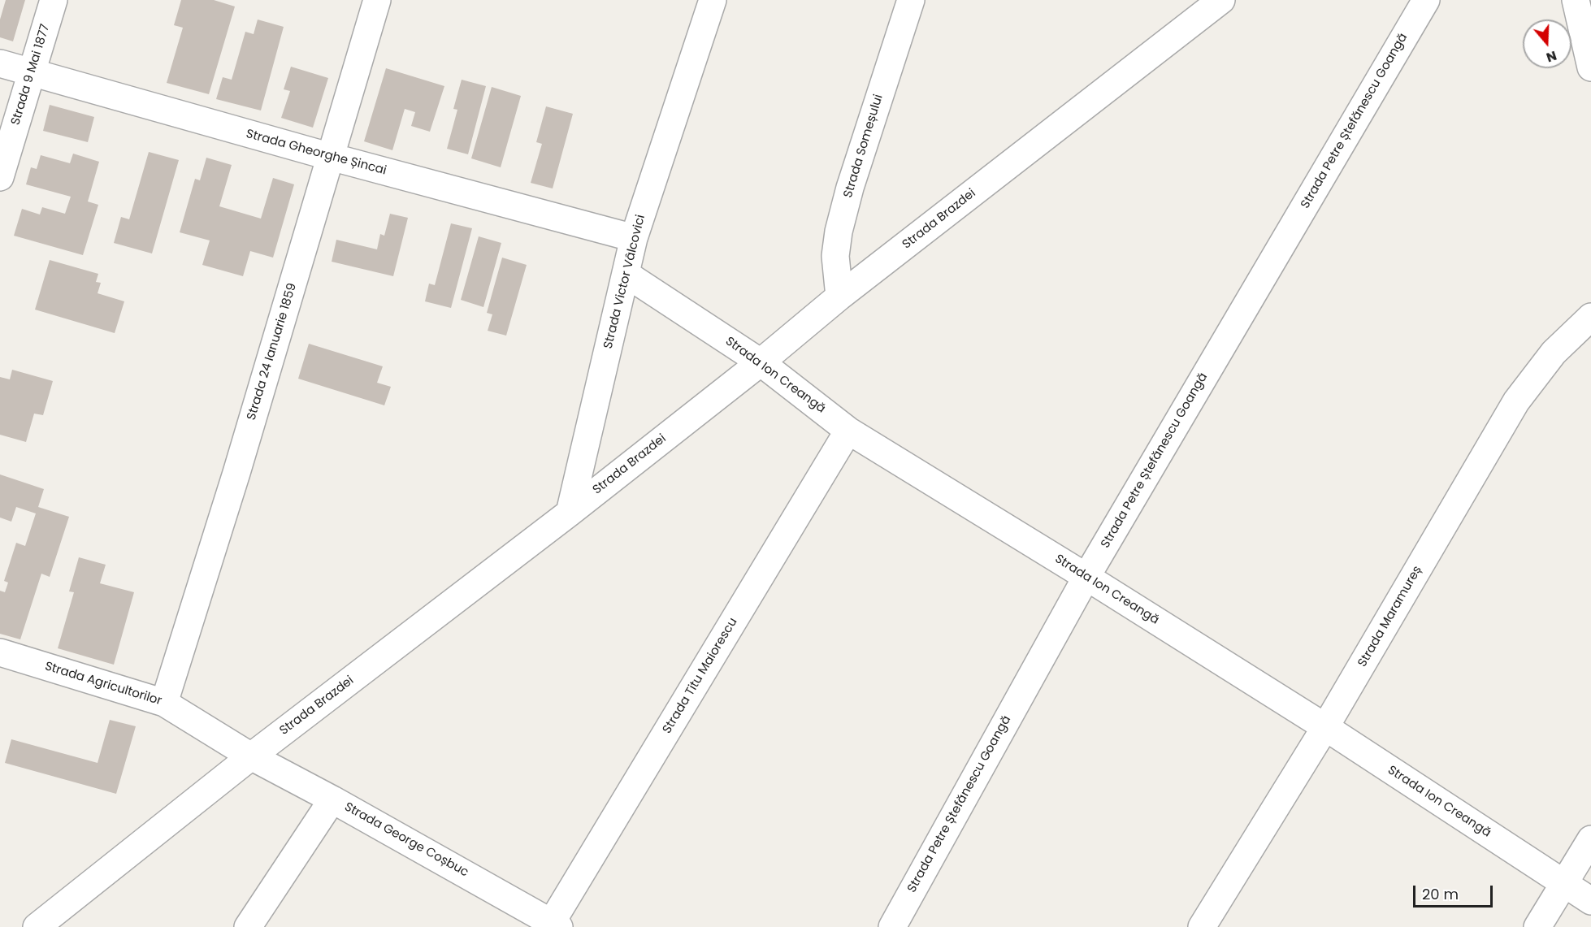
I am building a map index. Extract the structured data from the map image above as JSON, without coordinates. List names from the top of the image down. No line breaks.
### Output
{"streets":{"street":["Strada 9 Mai 1877","Strada Petre Ștefănescu Goangă","Strada Someșului","Strada Gheorghe Șincai","Strada Brazdei","Strada Victor Vâlcovici","Strada 24 Ianuarie 1859","Strada Ion Creangă","Strada Maramureș","Strada Titu Maiorescu","Strada Agricultorilor","Strada George Coșbuc"]},"crossings":[["Strada 9 Mai 1877","Strada Gheorghe Șincai"],["Strada Petre Ștefănescu Goangă","Strada Ion Creangă"],["Strada Someșului","Strada Brazdei"],["Strada Gheorghe Șincai","Strada Victor Vâlcovici"],["Strada Gheorghe Șincai","Strada 24 Ianuarie 1859"],["Strada Brazdei","Strada Victor Vâlcovici"],["Strada Brazdei","Strada Ion Creangă"],["Strada Brazdei","Strada Agricultorilor"],["Strada Brazdei","Strada George Coșbuc"],["Strada Victor Vâlcovici","Strada Ion Creangă"],["Strada 24 Ianuarie 1859","Strada Agricultorilor"],["Strada Ion Creangă","Strada Maramureș"],["Strada Ion Creangă","Strada Titu Maiorescu"],["Strada Titu Maiorescu","Strada George Coșbuc"],["Strada Agricultorilor","Strada George Coșbuc"]],"scale_bar":"20 m","north":"bottom"}
